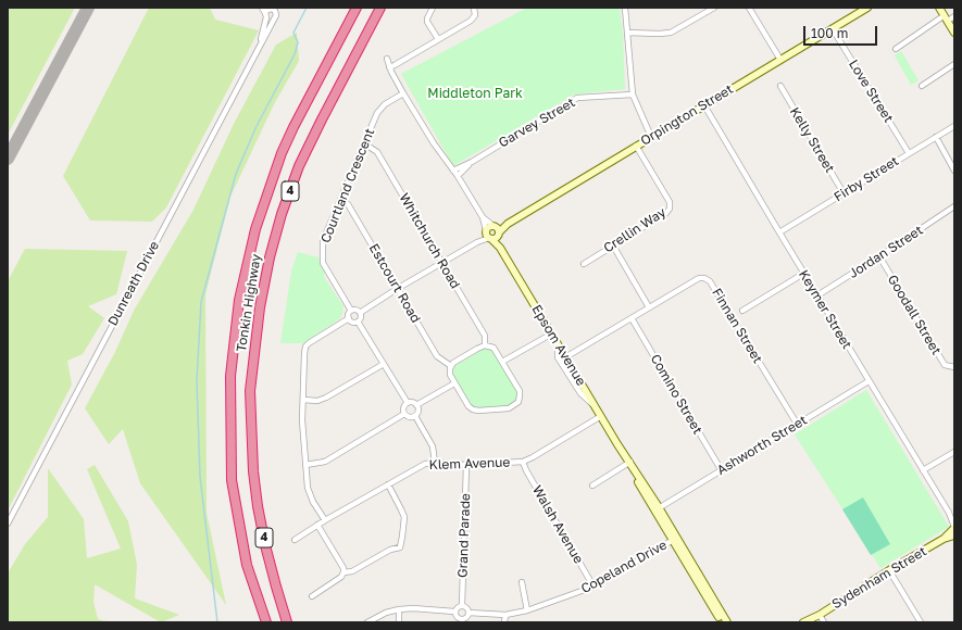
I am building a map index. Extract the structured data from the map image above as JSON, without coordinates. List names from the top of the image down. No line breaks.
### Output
{"streets":{"highway":["4","Tonkin Highway"],"street":["Love Street","Orpington Street","Garvey Street","Kelly Street","Firby Street","Courtland Crescent","Crellin Way","Whitchurch Road","Jordan Street","Dunreath Drive","Estcourt Road","Keymer Street","Goodall Street","Finnan Street","Epsom Avenue","Comino Street","Ashworth Street","Klem Avenue","Walsh Avenue","Grand Parade","Copeland Drive","Sydenham Street"]},"crossings":[["Love Street","Orpington Street"],["Love Street","Firby Street"],["Orpington Street","Crellin Way"],["Orpington Street","Keymer Street"],["Orpington Street","Epsom Avenue"],["Kelly Street","Firby Street"],["Firby Street","Keymer Street"],["Courtland Crescent","Whitchurch Road"],["Courtland Crescent","Estcourt Road"],["Whitchurch Road","Estcourt Road"],["Jordan Street","Keymer Street"],["Jordan Street","Goodall Street"],["Keymer Street","Ashworth Street"],["Keymer Street","Sydenham Street"],["Finnan Street","Epsom Avenue"],["Finnan Street","Comino Street"],["Finnan Street","Ashworth Street"],["Epsom Avenue","Ashworth Street"],["Epsom Avenue","Klem Avenue"],["Epsom Avenue","Copeland Drive"],["Comino Street","Ashworth Street"],["Klem Avenue","Walsh Avenue"],["Klem Avenue","Grand Parade"],["Walsh Avenue","Copeland Drive"],["Grand Parade","Copeland Drive"]],"parks":["Middleton Park"],"scale_bar":"100 m"}
